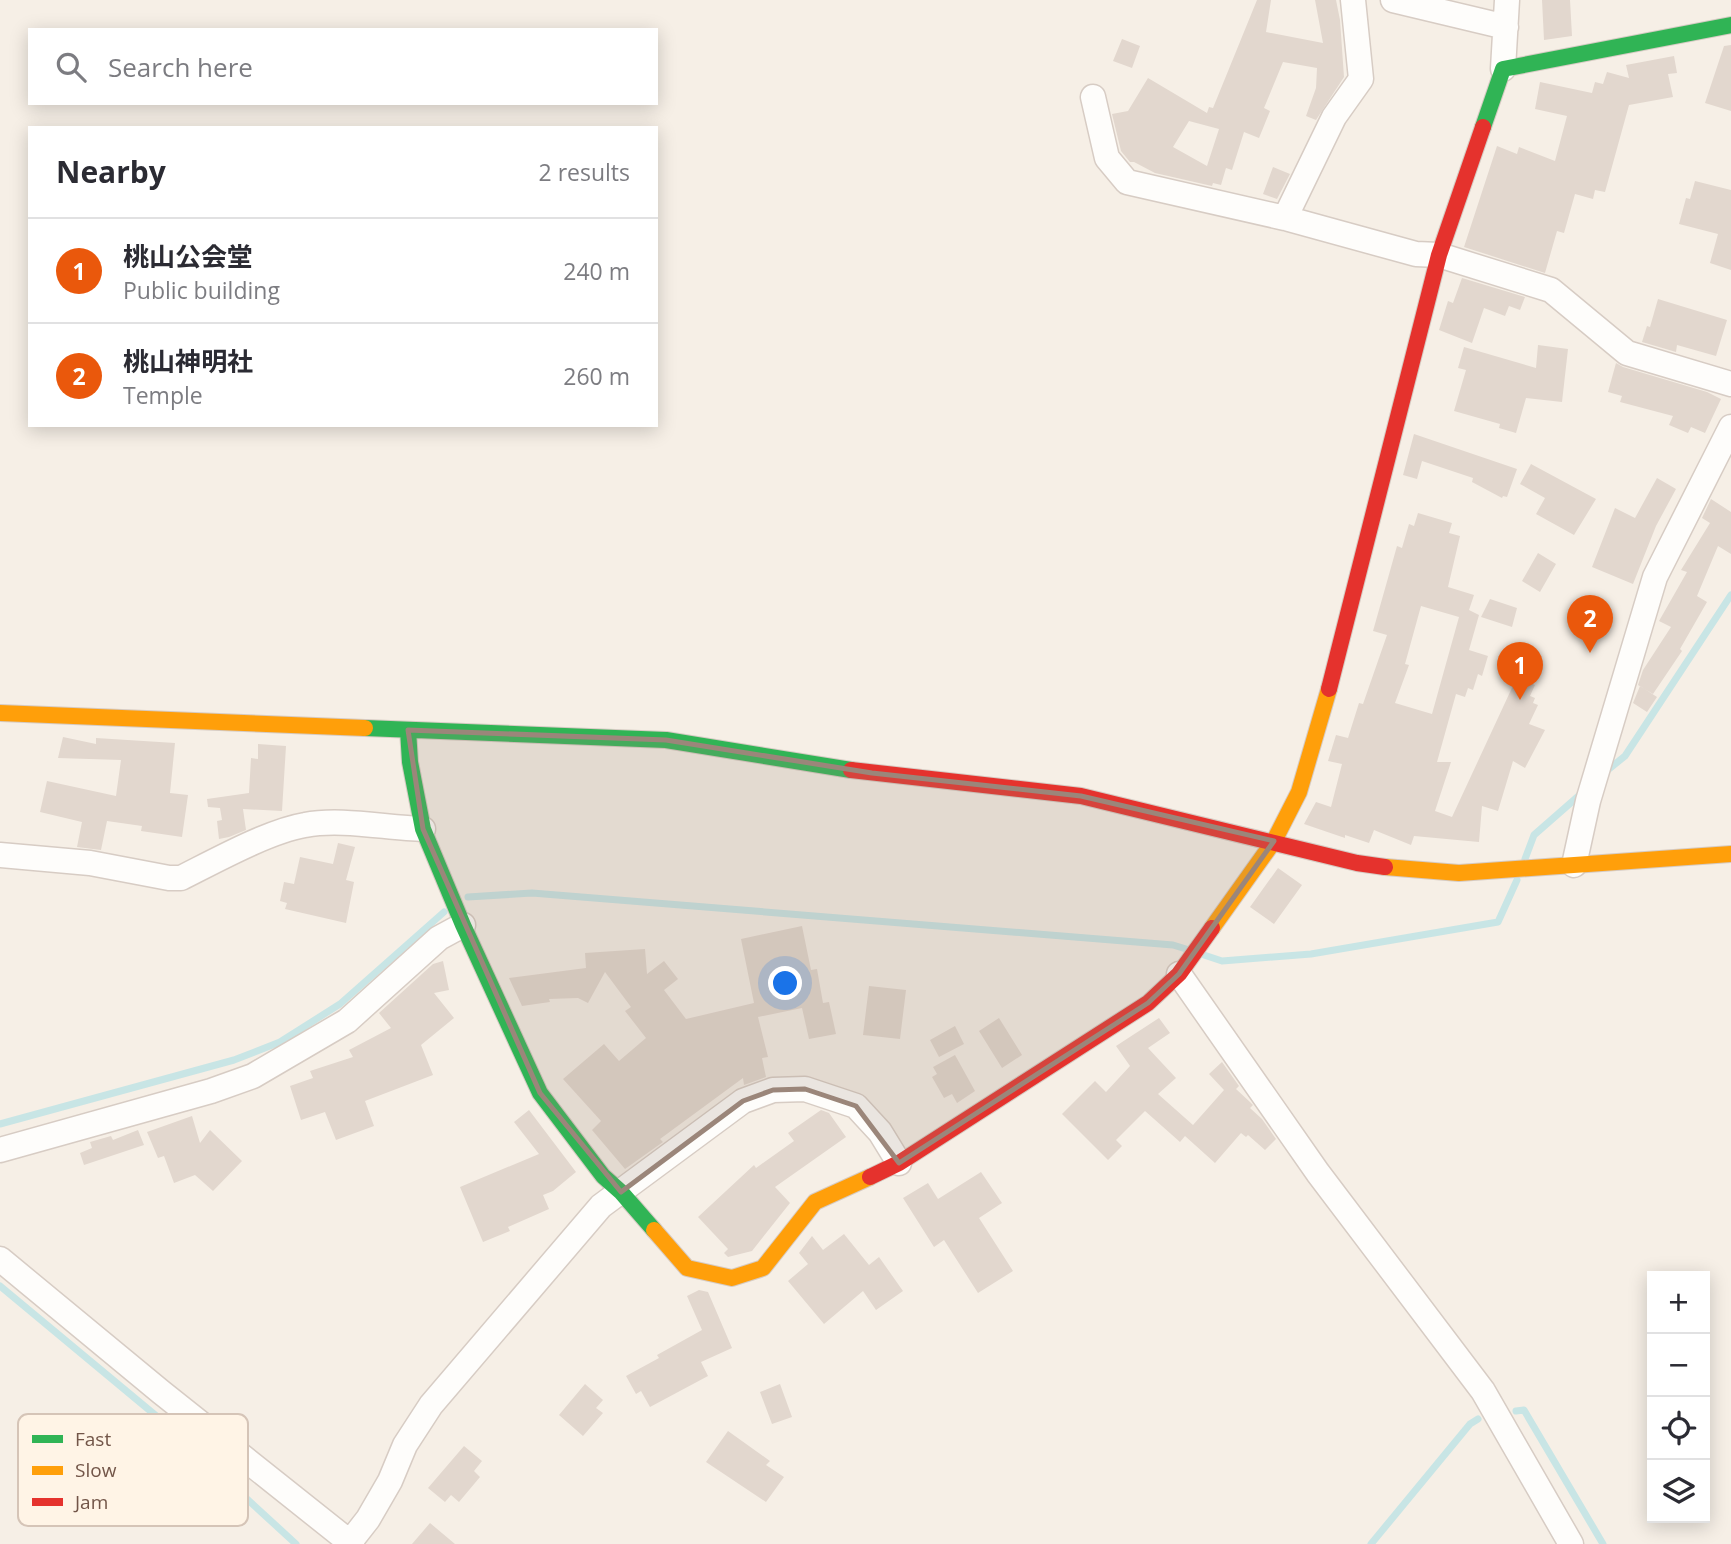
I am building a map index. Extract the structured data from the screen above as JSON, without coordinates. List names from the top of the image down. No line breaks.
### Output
{"legend":["Fast","Slow","Jam"],"page":{"search":"Search here","heading":["Nearby","2 results"],"list":[{"mark":"1","name":"桃山公会堂","note":"Public building","value":"240 m"},{"mark":"2","name":"桃山神明社","note":"Temple","value":"260 m"}],"pins":["2","1"],"map_buttons":["+","−"]}}
